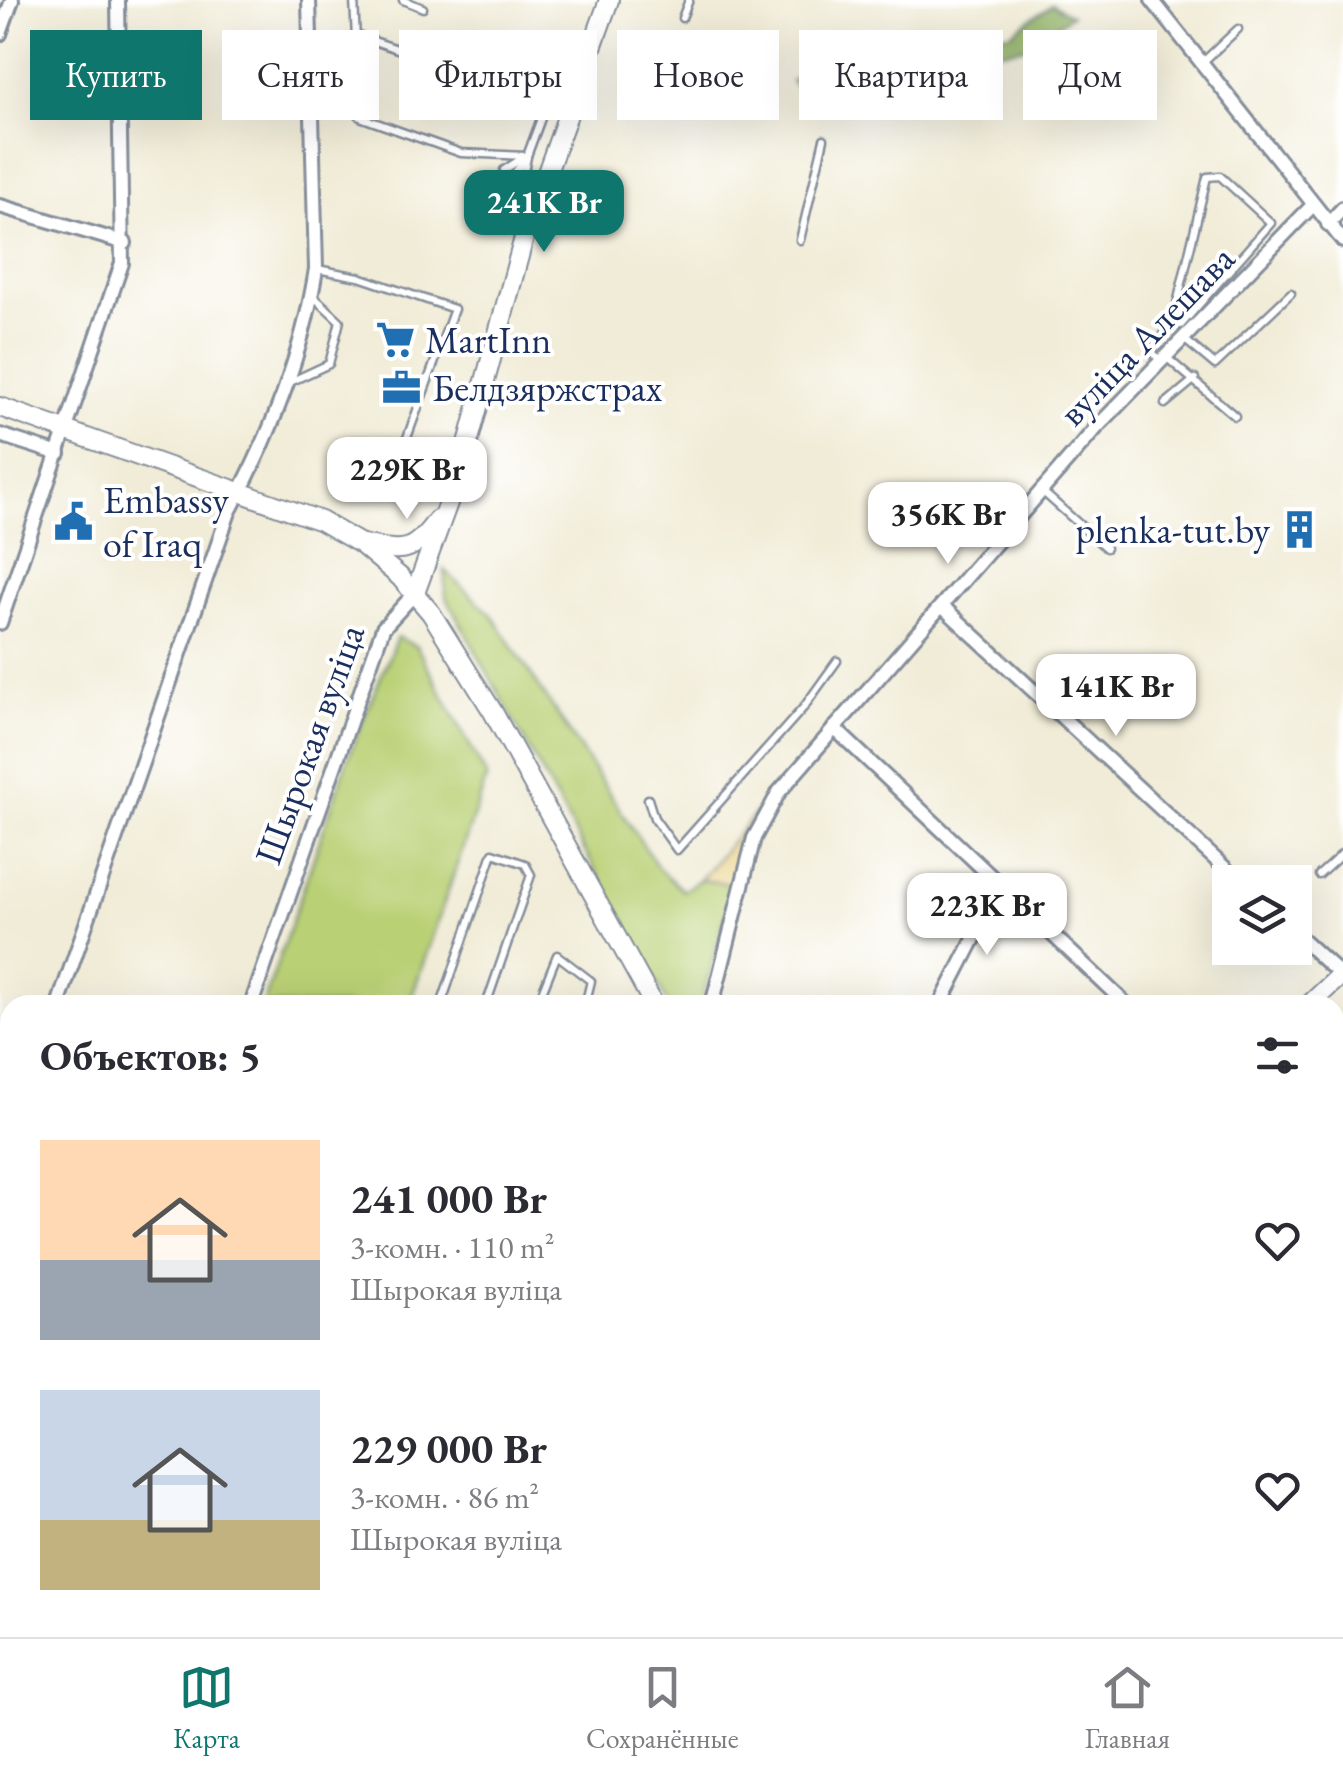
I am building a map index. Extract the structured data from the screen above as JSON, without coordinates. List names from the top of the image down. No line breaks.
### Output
{"streets":{"main road":["Шырокая вуліца"],"street":["вуліца Алешава"]},"places":{"supermarket":["MartInn"],"office":["Белдзяржстрах"],"public building":["Embassy of Iraq"],"building":["plenka-tut.by"]},"page":{"chip":["Купить","Снять","Фильтры","Новое","Квартира","Дом"],"price":["241K Br","229K Br","356K Br","141K Br","223K Br"],"heading":"Объектов: 5","list":[{"name":"241 000 Br","note":"3-комн. · 110 m² · Шырокая вуліца"},{"name":"229 000 Br","note":"3-комн. · 86 m² · Шырокая вуліца"}],"tabs":["Карта","Сохранённые","Главная"]}}
